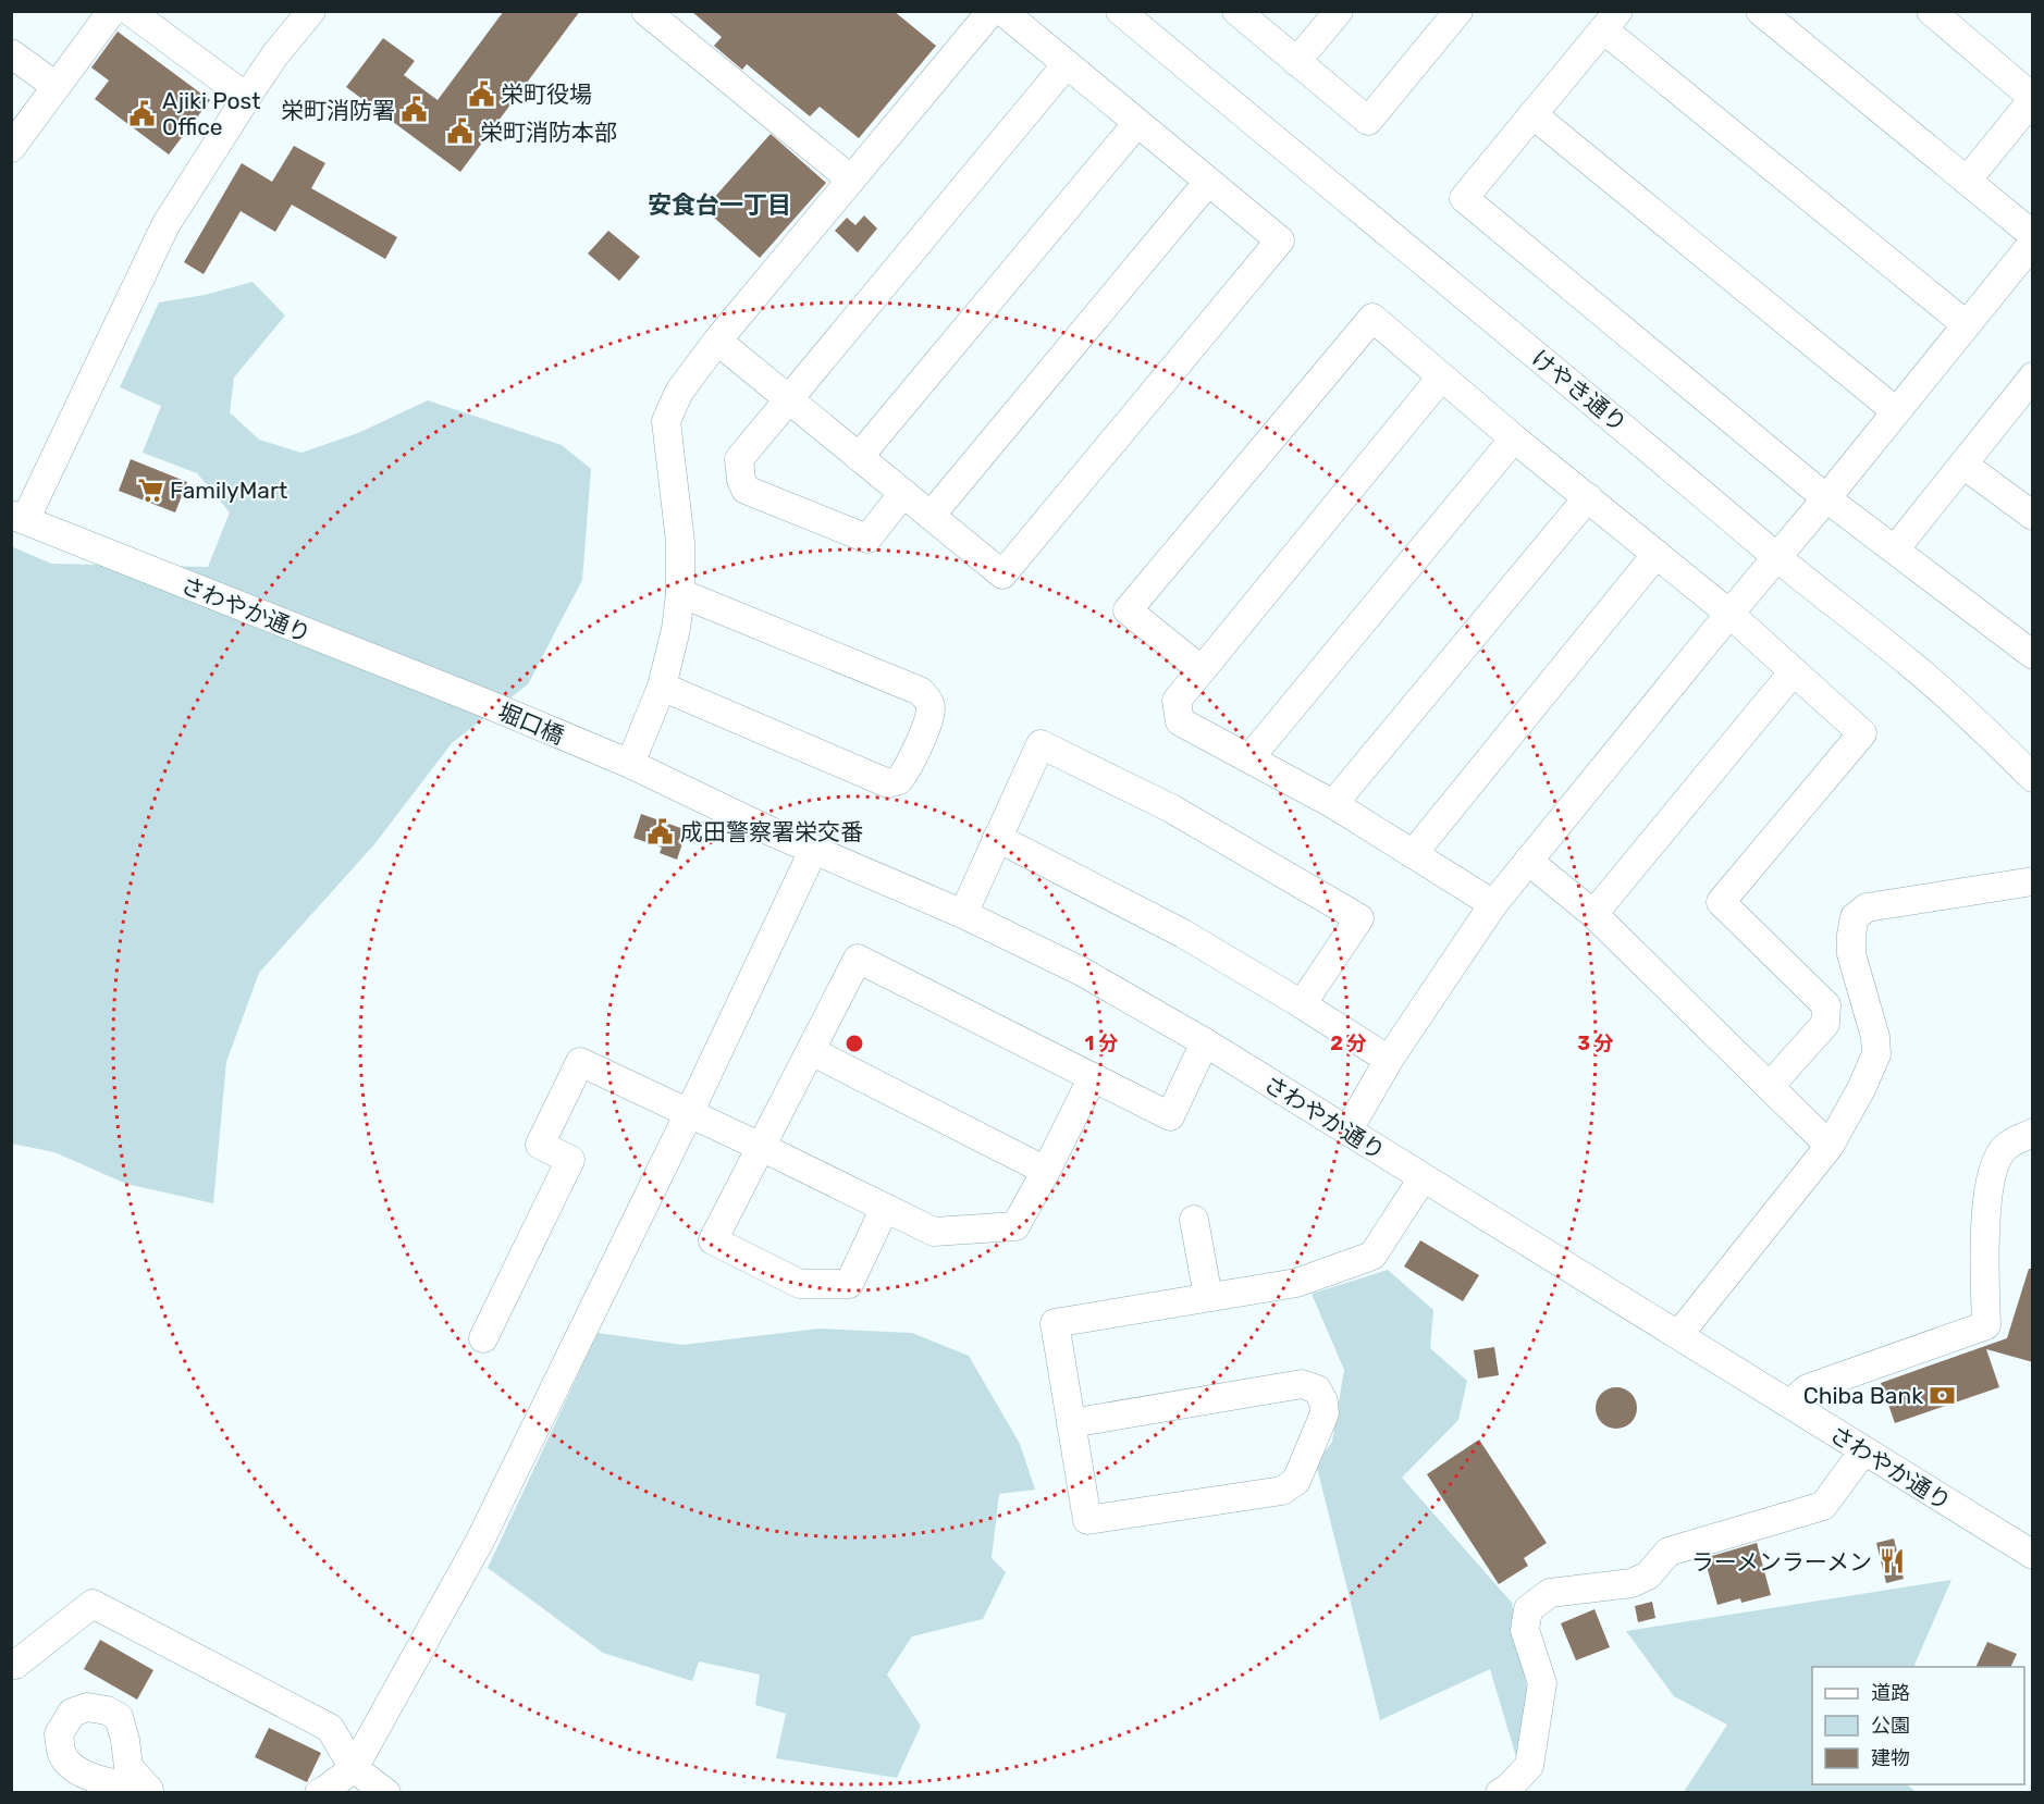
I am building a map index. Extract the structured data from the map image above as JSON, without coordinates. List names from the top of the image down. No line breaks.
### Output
{"streets":{"street":["けやき通り","さわやか通り","堀口橋"]},"crossings":[["さわやか通り","堀口橋"]],"districts":["安食台一丁目"],"places":{"public building":["栄町役場","栄町消防署","Ajiki Post Office","栄町消防本部","成田警察署栄交番"],"supermarket":["FamilyMart"],"bank":["Chiba Bank"],"restaurant":["ラーメンラーメン"]},"legend":["道路","公園","建物"],"rings":["1 分","2 分","3 分"]}
